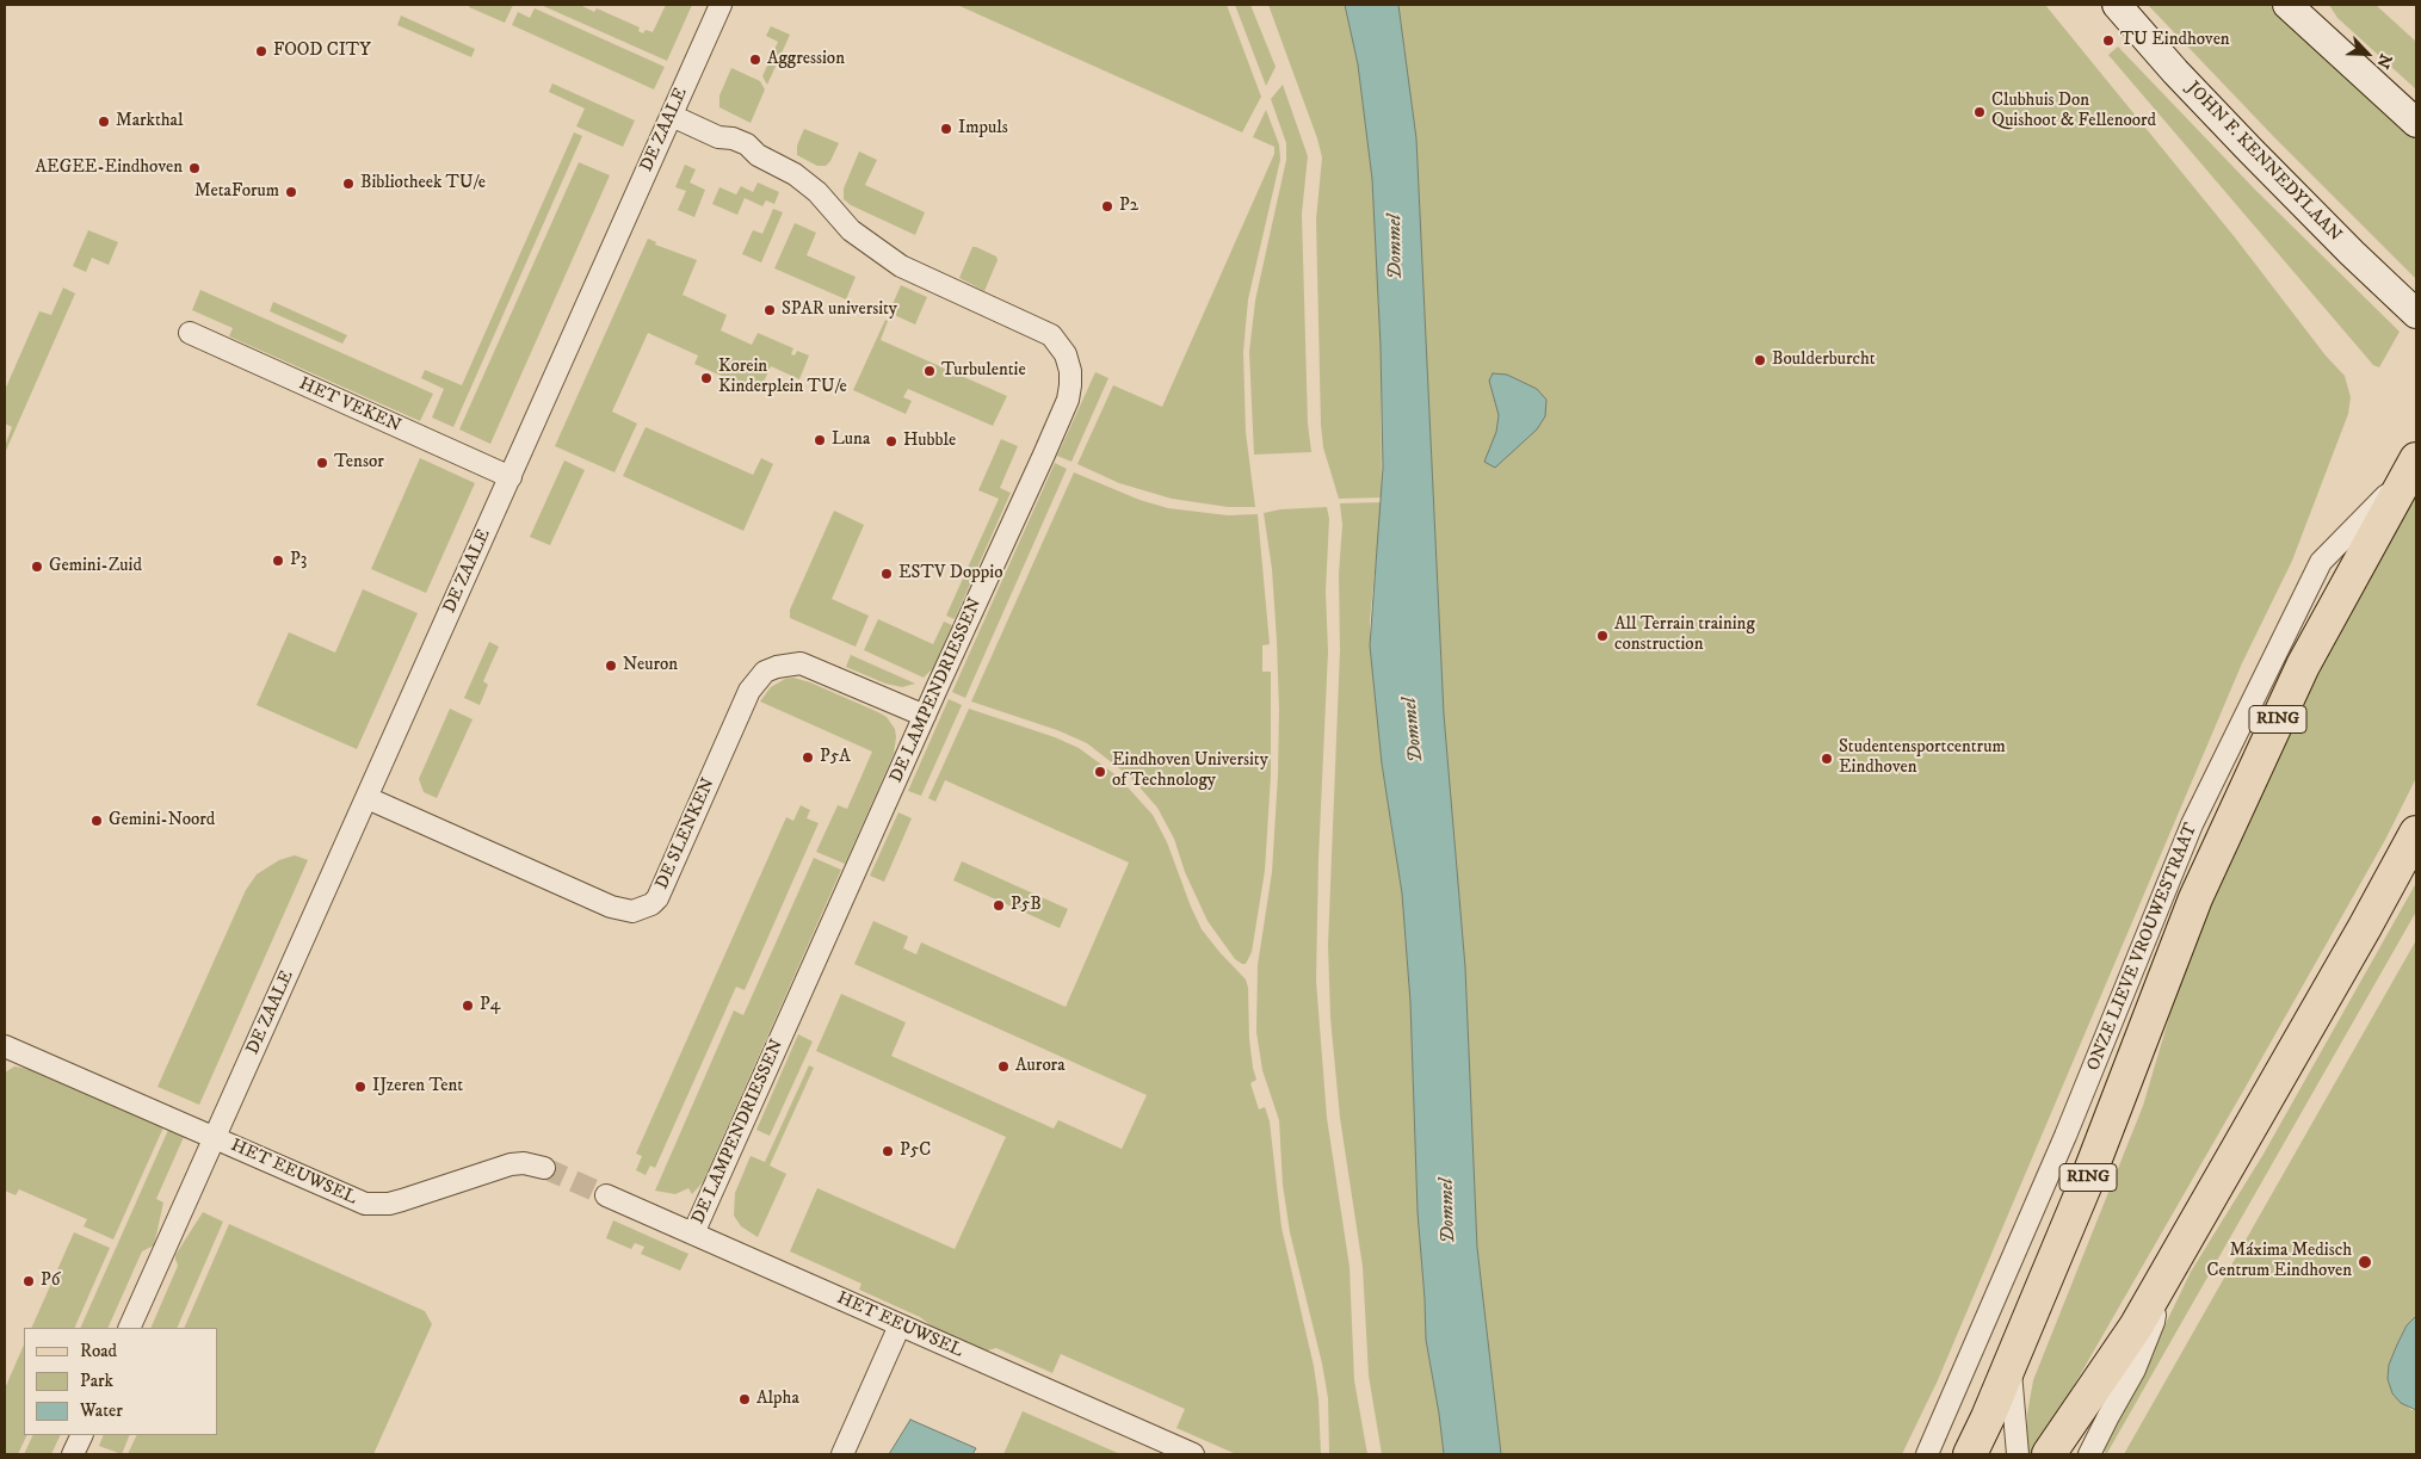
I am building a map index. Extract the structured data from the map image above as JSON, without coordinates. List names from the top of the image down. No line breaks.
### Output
{"streets":{"main road":["JOHN F. KENNEDYLAAN","RING","ONZE LIEVE VROUWESTRAAT"],"street":["DE ZAALE","HET VEKEN","DE LAMPENDRIESSEN","DE SLENKEN","HET EEUWSEL"]},"crossings":[["DE ZAALE","HET VEKEN"],["DE ZAALE","DE LAMPENDRIESSEN"],["DE ZAALE","DE SLENKEN"],["DE ZAALE","HET EEUWSEL"],["DE LAMPENDRIESSEN","DE SLENKEN"],["DE LAMPENDRIESSEN","HET EEUWSEL"]],"water":["Dommel"],"places":["TU Eindhoven","FOOD CITY","Aggression","Clubhuis Don Quishoot & Fellenoord","Markthal","Impuls","AEGEE-Eindhoven","Bibliotheek TU/e","MetaForum","P2","SPAR university","Boulderburcht","Turbulentie","Korein Kinderplein TU/e","Luna","Hubble","Tensor","P3","Gemini-Zuid","ESTV Doppio","All Terrain training construction","Neuron","P5A","Studentensportcentrum Eindhoven","Eindhoven University of Technology","Gemini-Noord","P5B","P4","Aurora","IJzeren Tent","P5C","Máxima Medisch Centrum Eindhoven","P6","Alpha"],"legend":["Road","Park","Water"],"north":"bottom right"}
